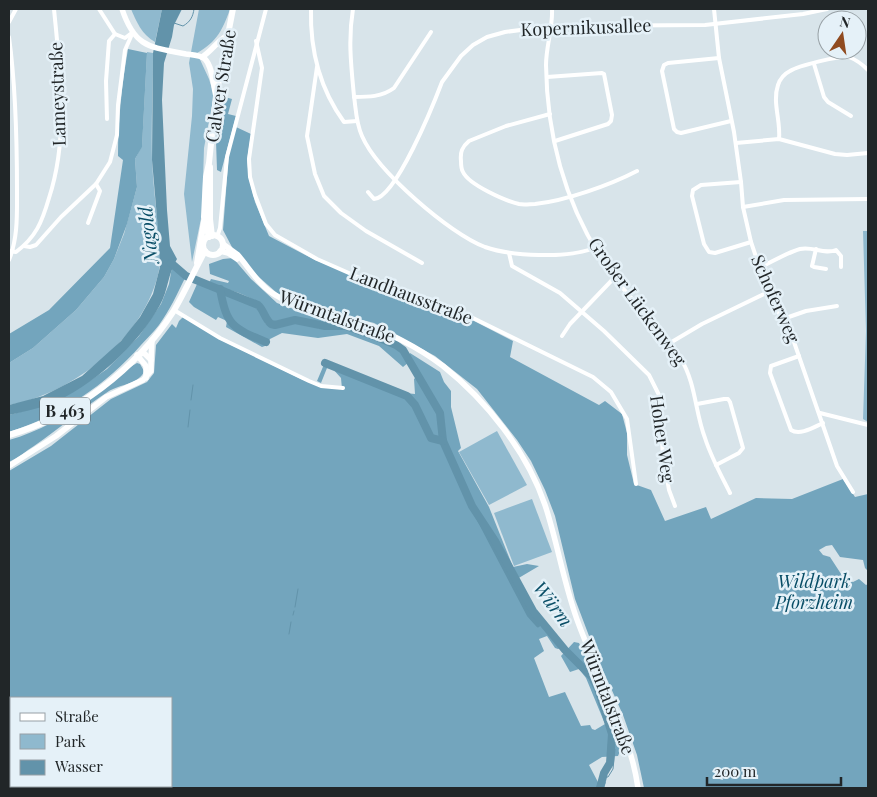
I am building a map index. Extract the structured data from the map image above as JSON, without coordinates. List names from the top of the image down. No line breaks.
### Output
{"streets":{"main road":["Calwer Straße","Würmtalstraße","B 463"],"street":["Kopernikusallee","Lameystraße","Landhausstraße","Schoferweg","Großer Lückenweg","Hoher Weg"]},"crossings":[["Kopernikusallee","Schoferweg"],["Kopernikusallee","Großer Lückenweg"],["Calwer Straße","Würmtalstraße"],["Calwer Straße","B 463"]],"water":["Nagold","Würm"],"parks":["Wildpark Pforzheim"],"legend":["Straße","Park","Wasser"],"scale_bar":"200 m","north":"top"}
